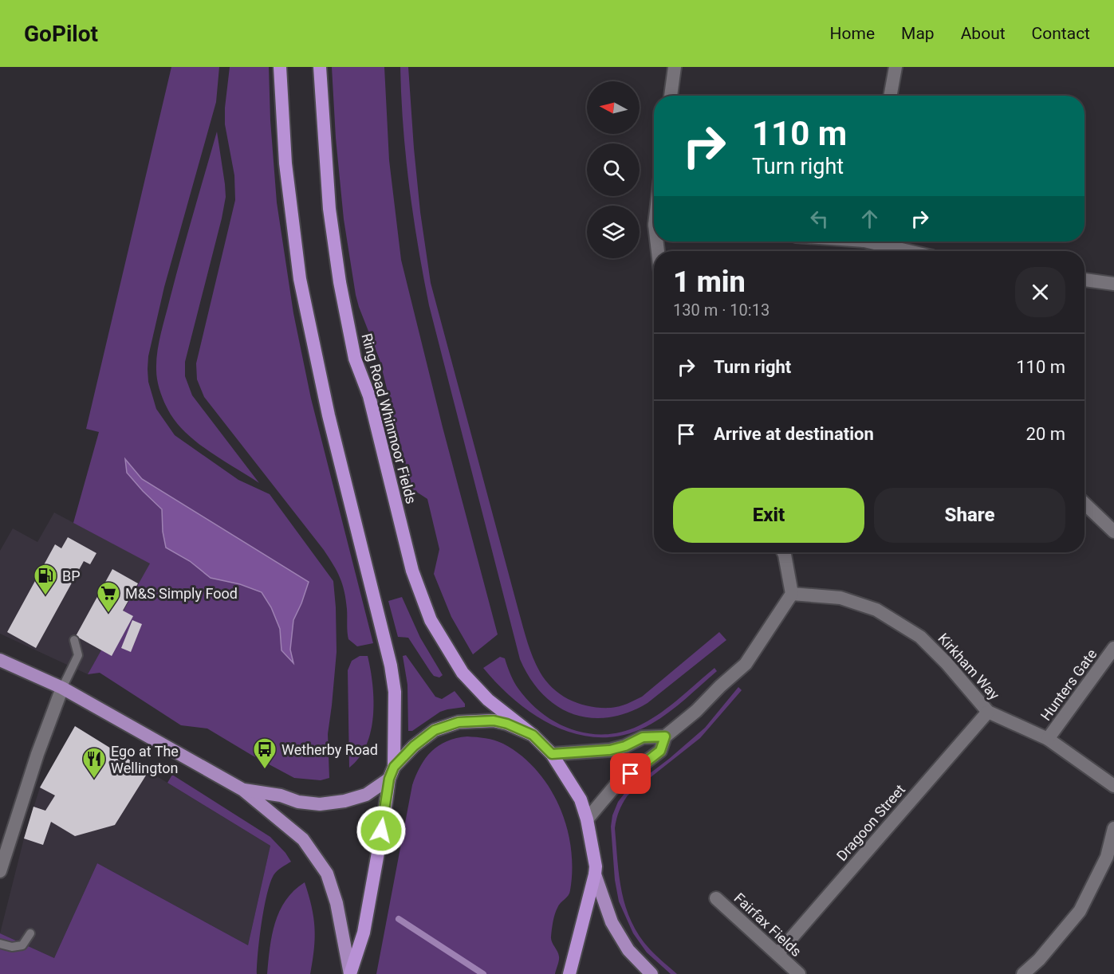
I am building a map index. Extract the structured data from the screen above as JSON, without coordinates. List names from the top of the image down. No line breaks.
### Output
{"streets":{"highway":["Ring Road Whinmoor Fields"],"street":["Kirkham Way","Hunters Gate","Dragoon Street","Fairfax Fields"]},"crossings":[["Kirkham Way","Hunters Gate"],["Kirkham Way","Dragoon Street"],["Dragoon Street","Fairfax Fields"]],"places":{"fuel station":["BP"],"supermarket":["M&S Simply Food"],"bus stop":["Wetherby Road"],"restaurant":["Ego at The Wellington"]},"north":"left","page":{"header":"GoPilot","nav":["Home","Map","About","Contact"],"turn":["110 m","Turn right"],"heading":["1 min","130 m · 10:13"],"list":[{"name":"Turn right","value":"110 m"},{"name":"Arrive at destination","value":"20 m"}],"buttons":["Exit","Share"]}}
